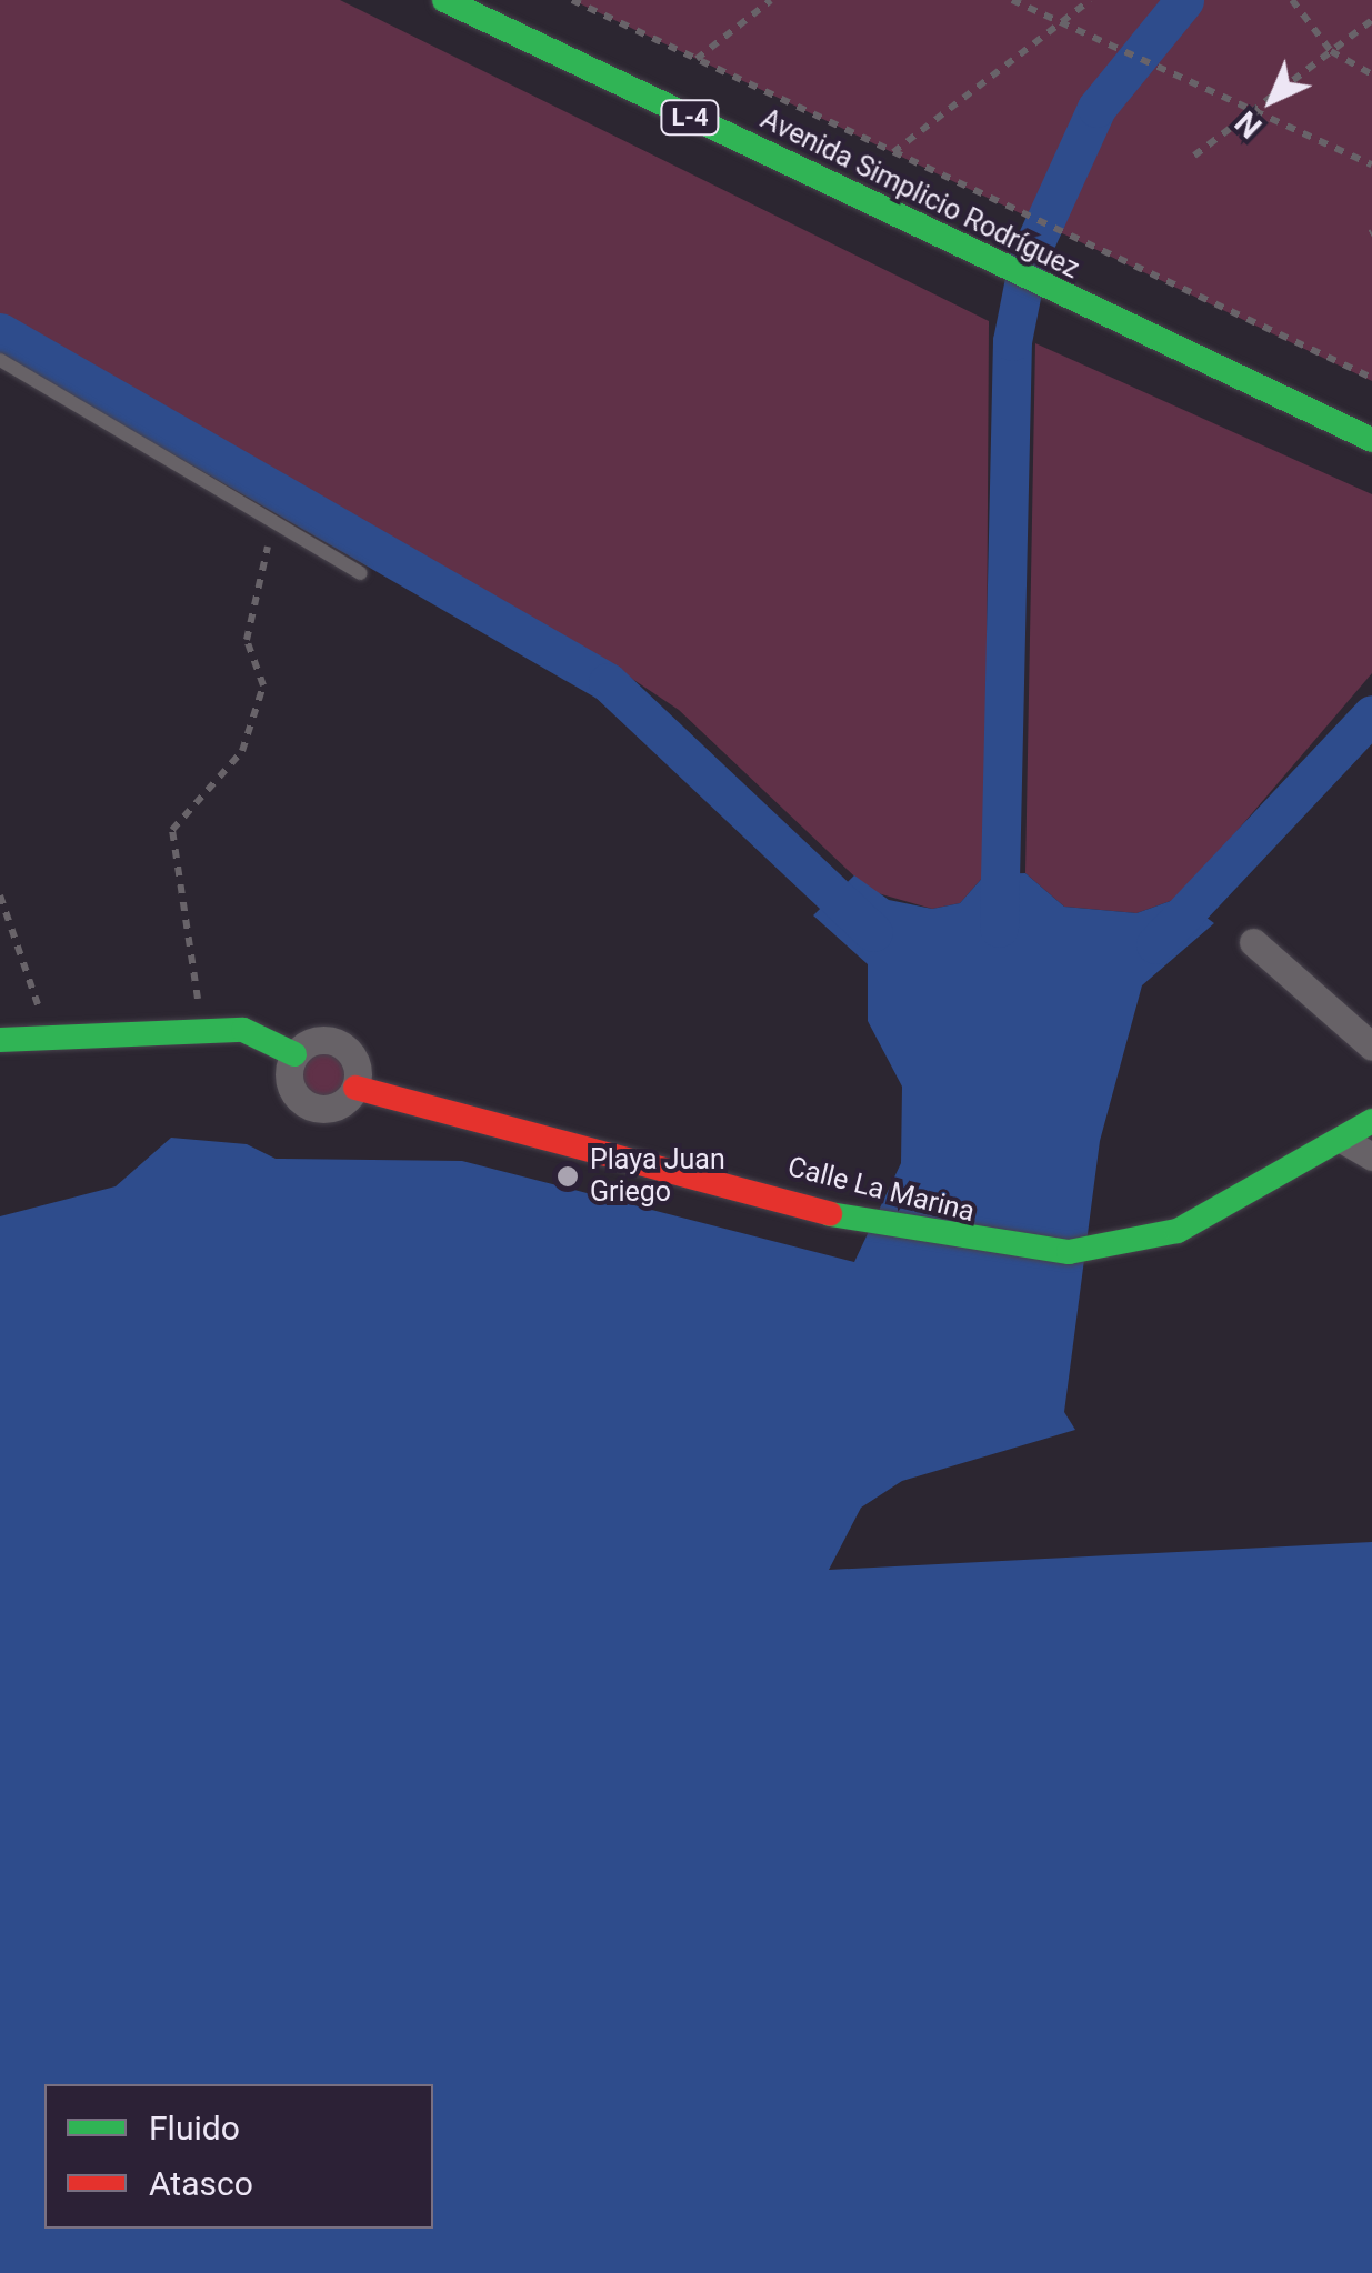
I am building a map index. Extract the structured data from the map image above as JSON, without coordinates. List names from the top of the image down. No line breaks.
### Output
{"streets":{"street":["L-4","Avenida Simplicio Rodríguez","Calle La Marina"]},"places":["Playa Juan Griego"],"legend":["Fluido","Atasco"],"north":"bottom left"}
